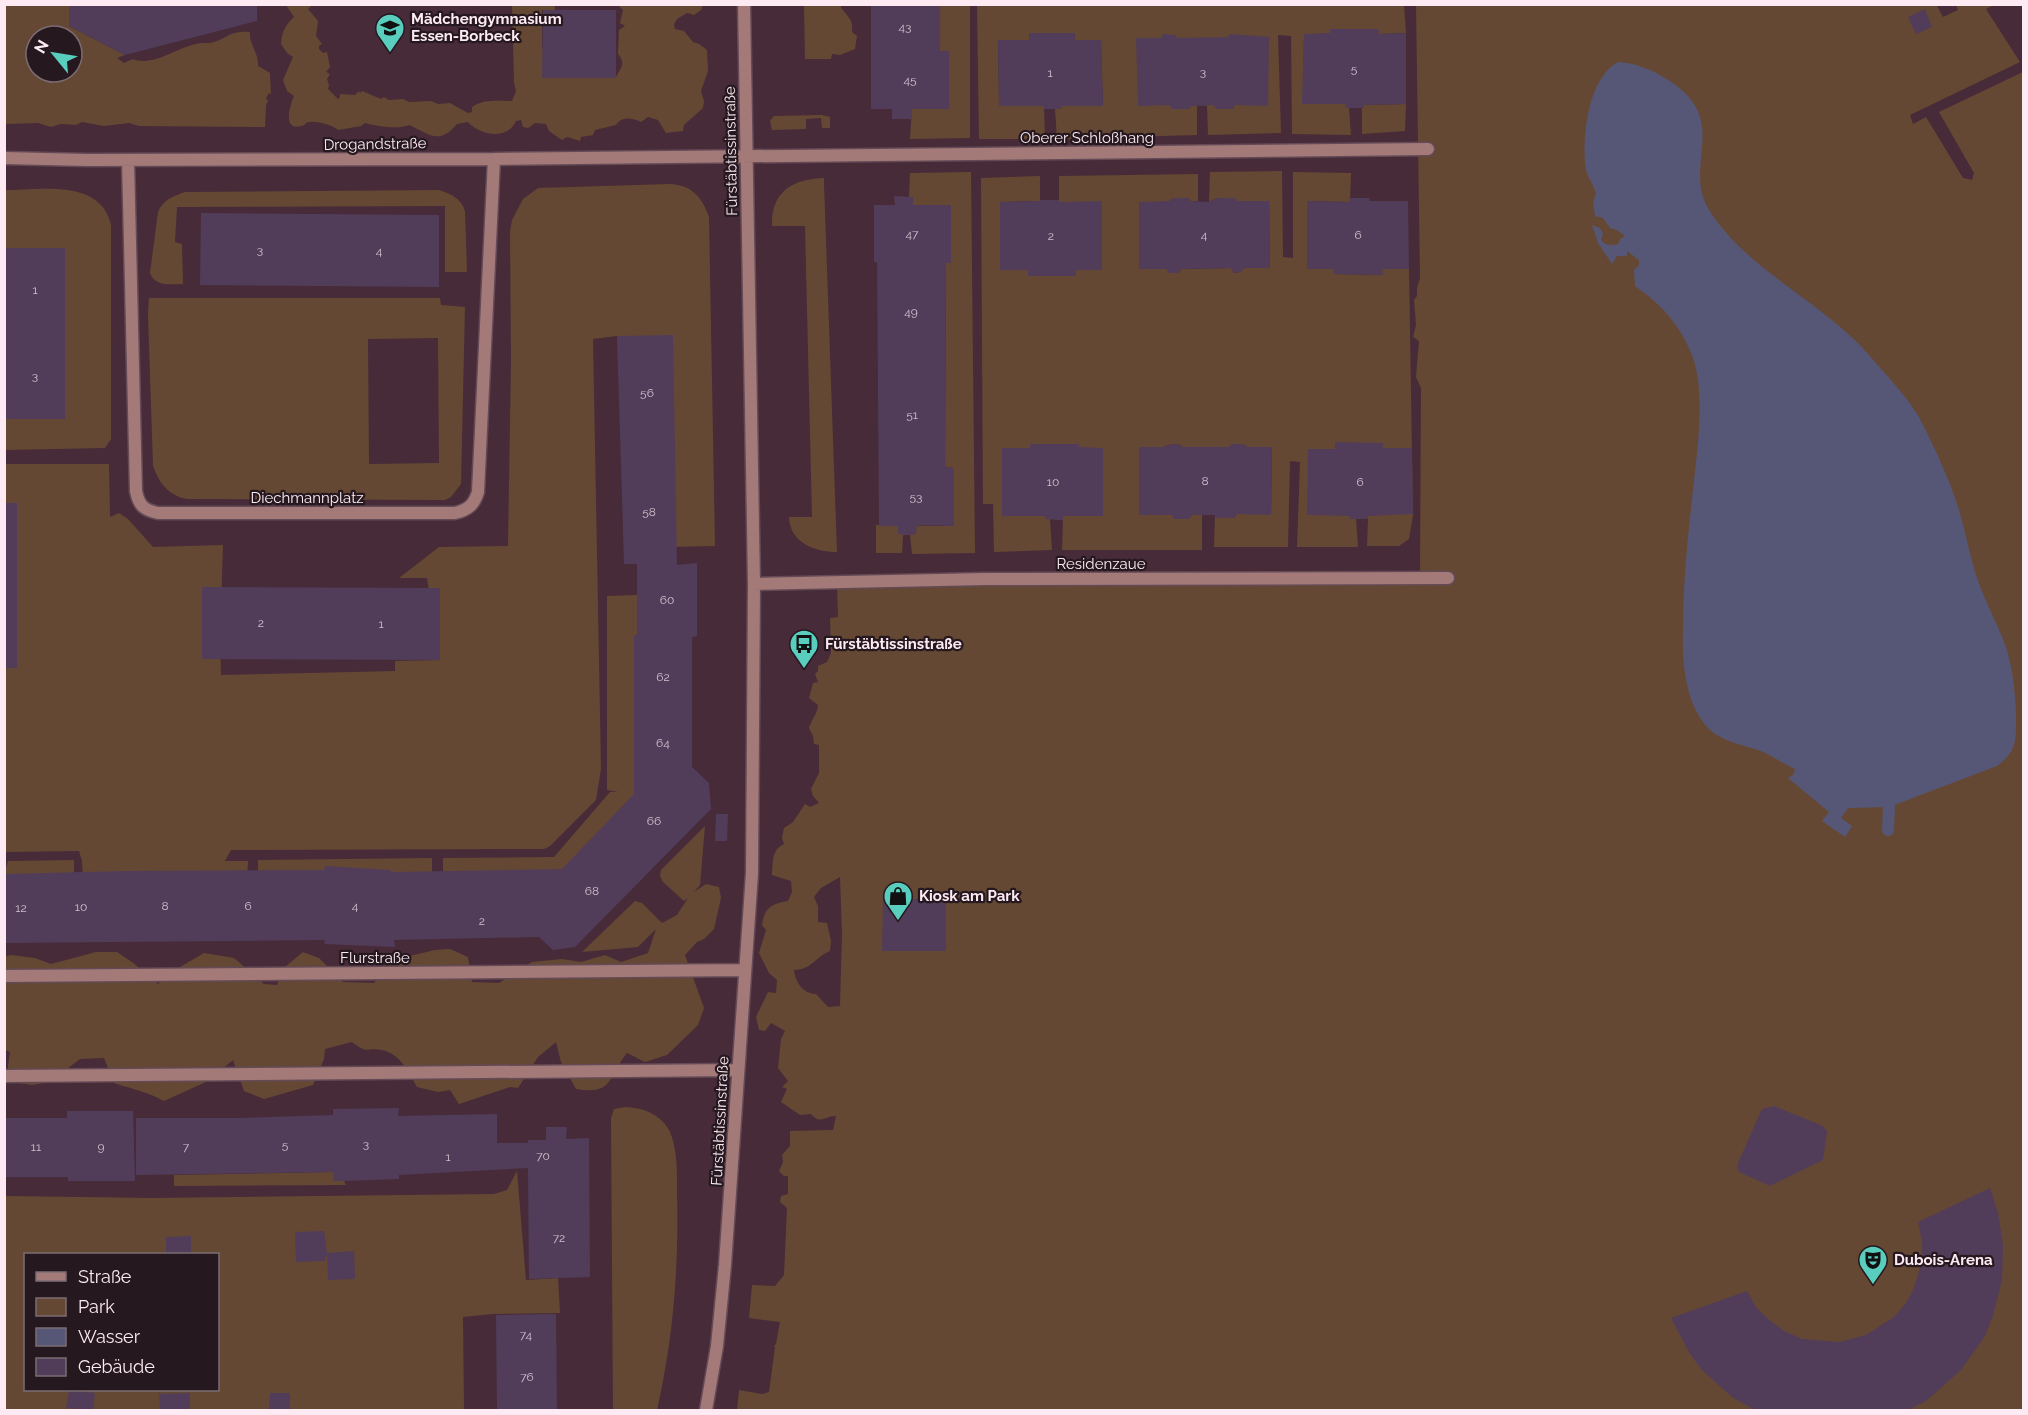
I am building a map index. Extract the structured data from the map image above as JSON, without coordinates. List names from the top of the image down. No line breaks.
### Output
{"streets":{"street":["Oberer Schloßhang","Drogandstraße","Fürstäbtissinstraße","Diechmannplatz","Residenzaue","Flurstraße"]},"crossings":[["Oberer Schloßhang","Drogandstraße"],["Oberer Schloßhang","Fürstäbtissinstraße"],["Drogandstraße","Fürstäbtissinstraße"],["Drogandstraße","Diechmannplatz"],["Fürstäbtissinstraße","Residenzaue"],["Fürstäbtissinstraße","Flurstraße"]],"places":{"school or university":["Mädchengymnasium Essen-Borbeck"],"bus stop":["Fürstäbtissinstraße"],"shop":["Kiosk am Park"],"theatre":["Dubois-Arena"]},"house_numbers":["43","5","3","1","45","47","4","6","2","3","4","1","49","3","56","51","8","10","6","53","58","60","2","1","62","64","66","68","8","6","4","10","12","2","3","5","11","9","7","70","1","72","74","76"],"legend":["Straße","Park","Wasser","Gebäude"],"north":"top left"}
